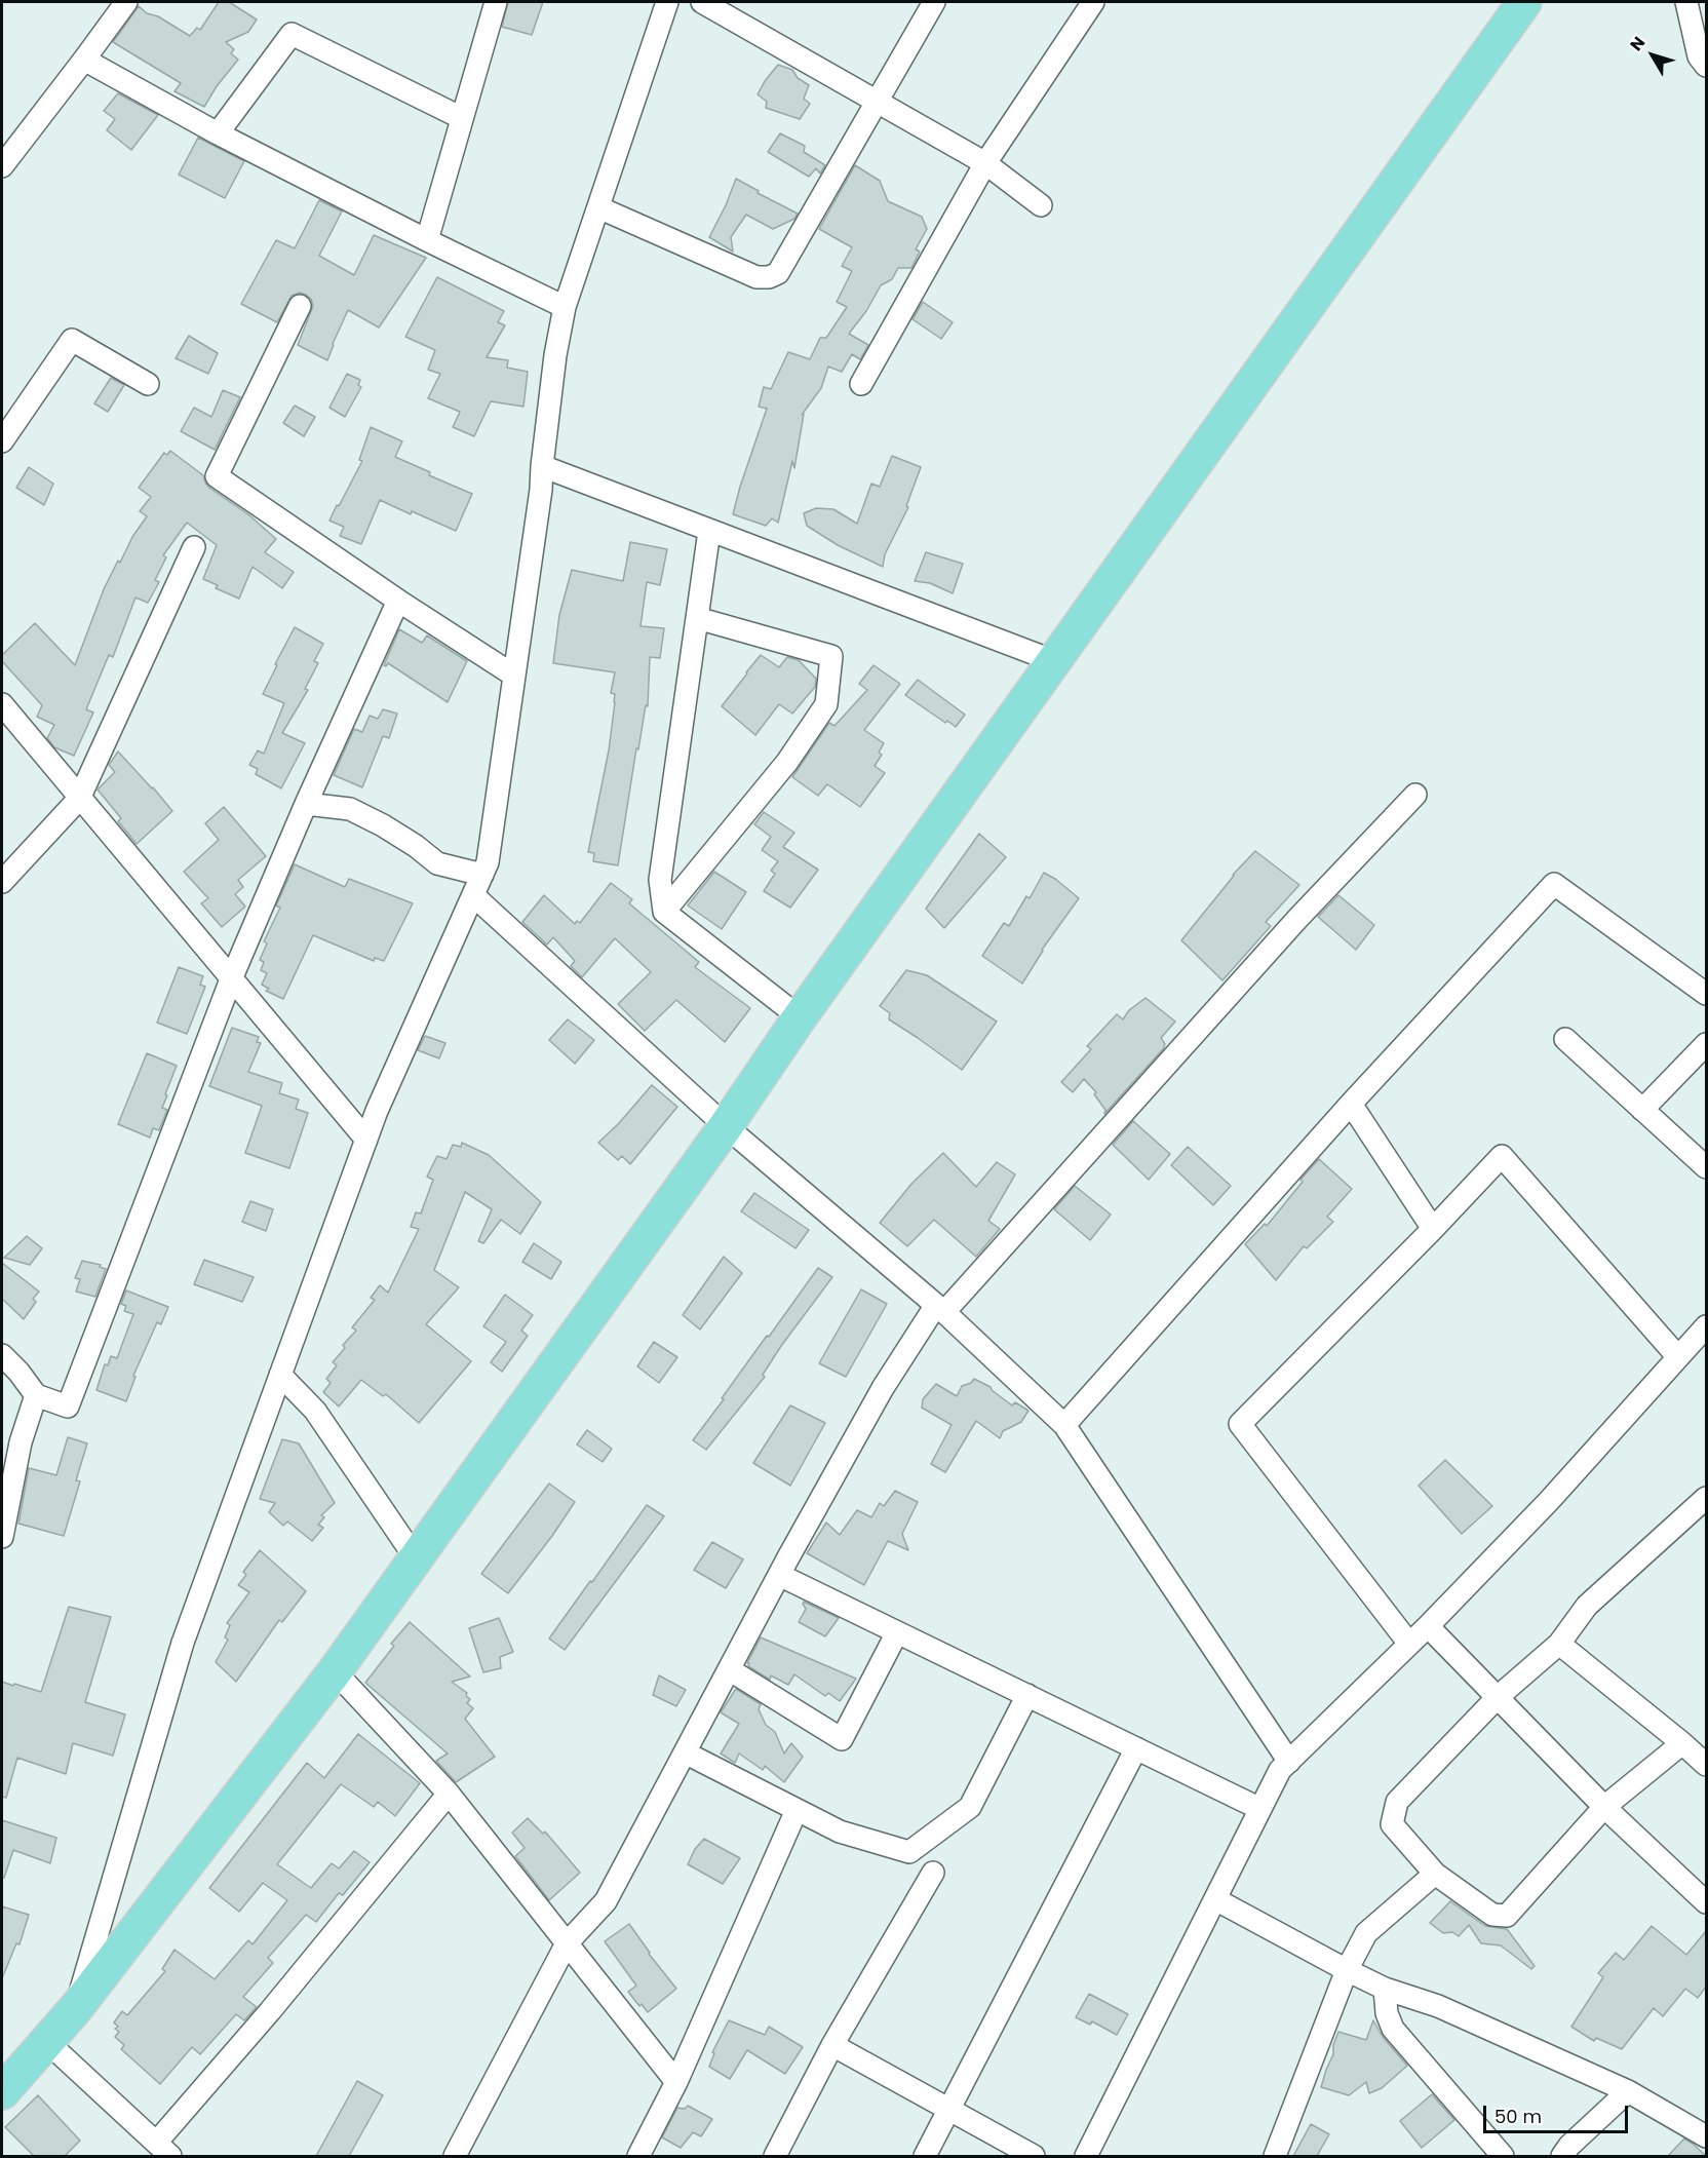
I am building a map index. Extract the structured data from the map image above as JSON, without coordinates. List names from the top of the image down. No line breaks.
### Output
{"scale_bar":"50 m","north":"top left"}
